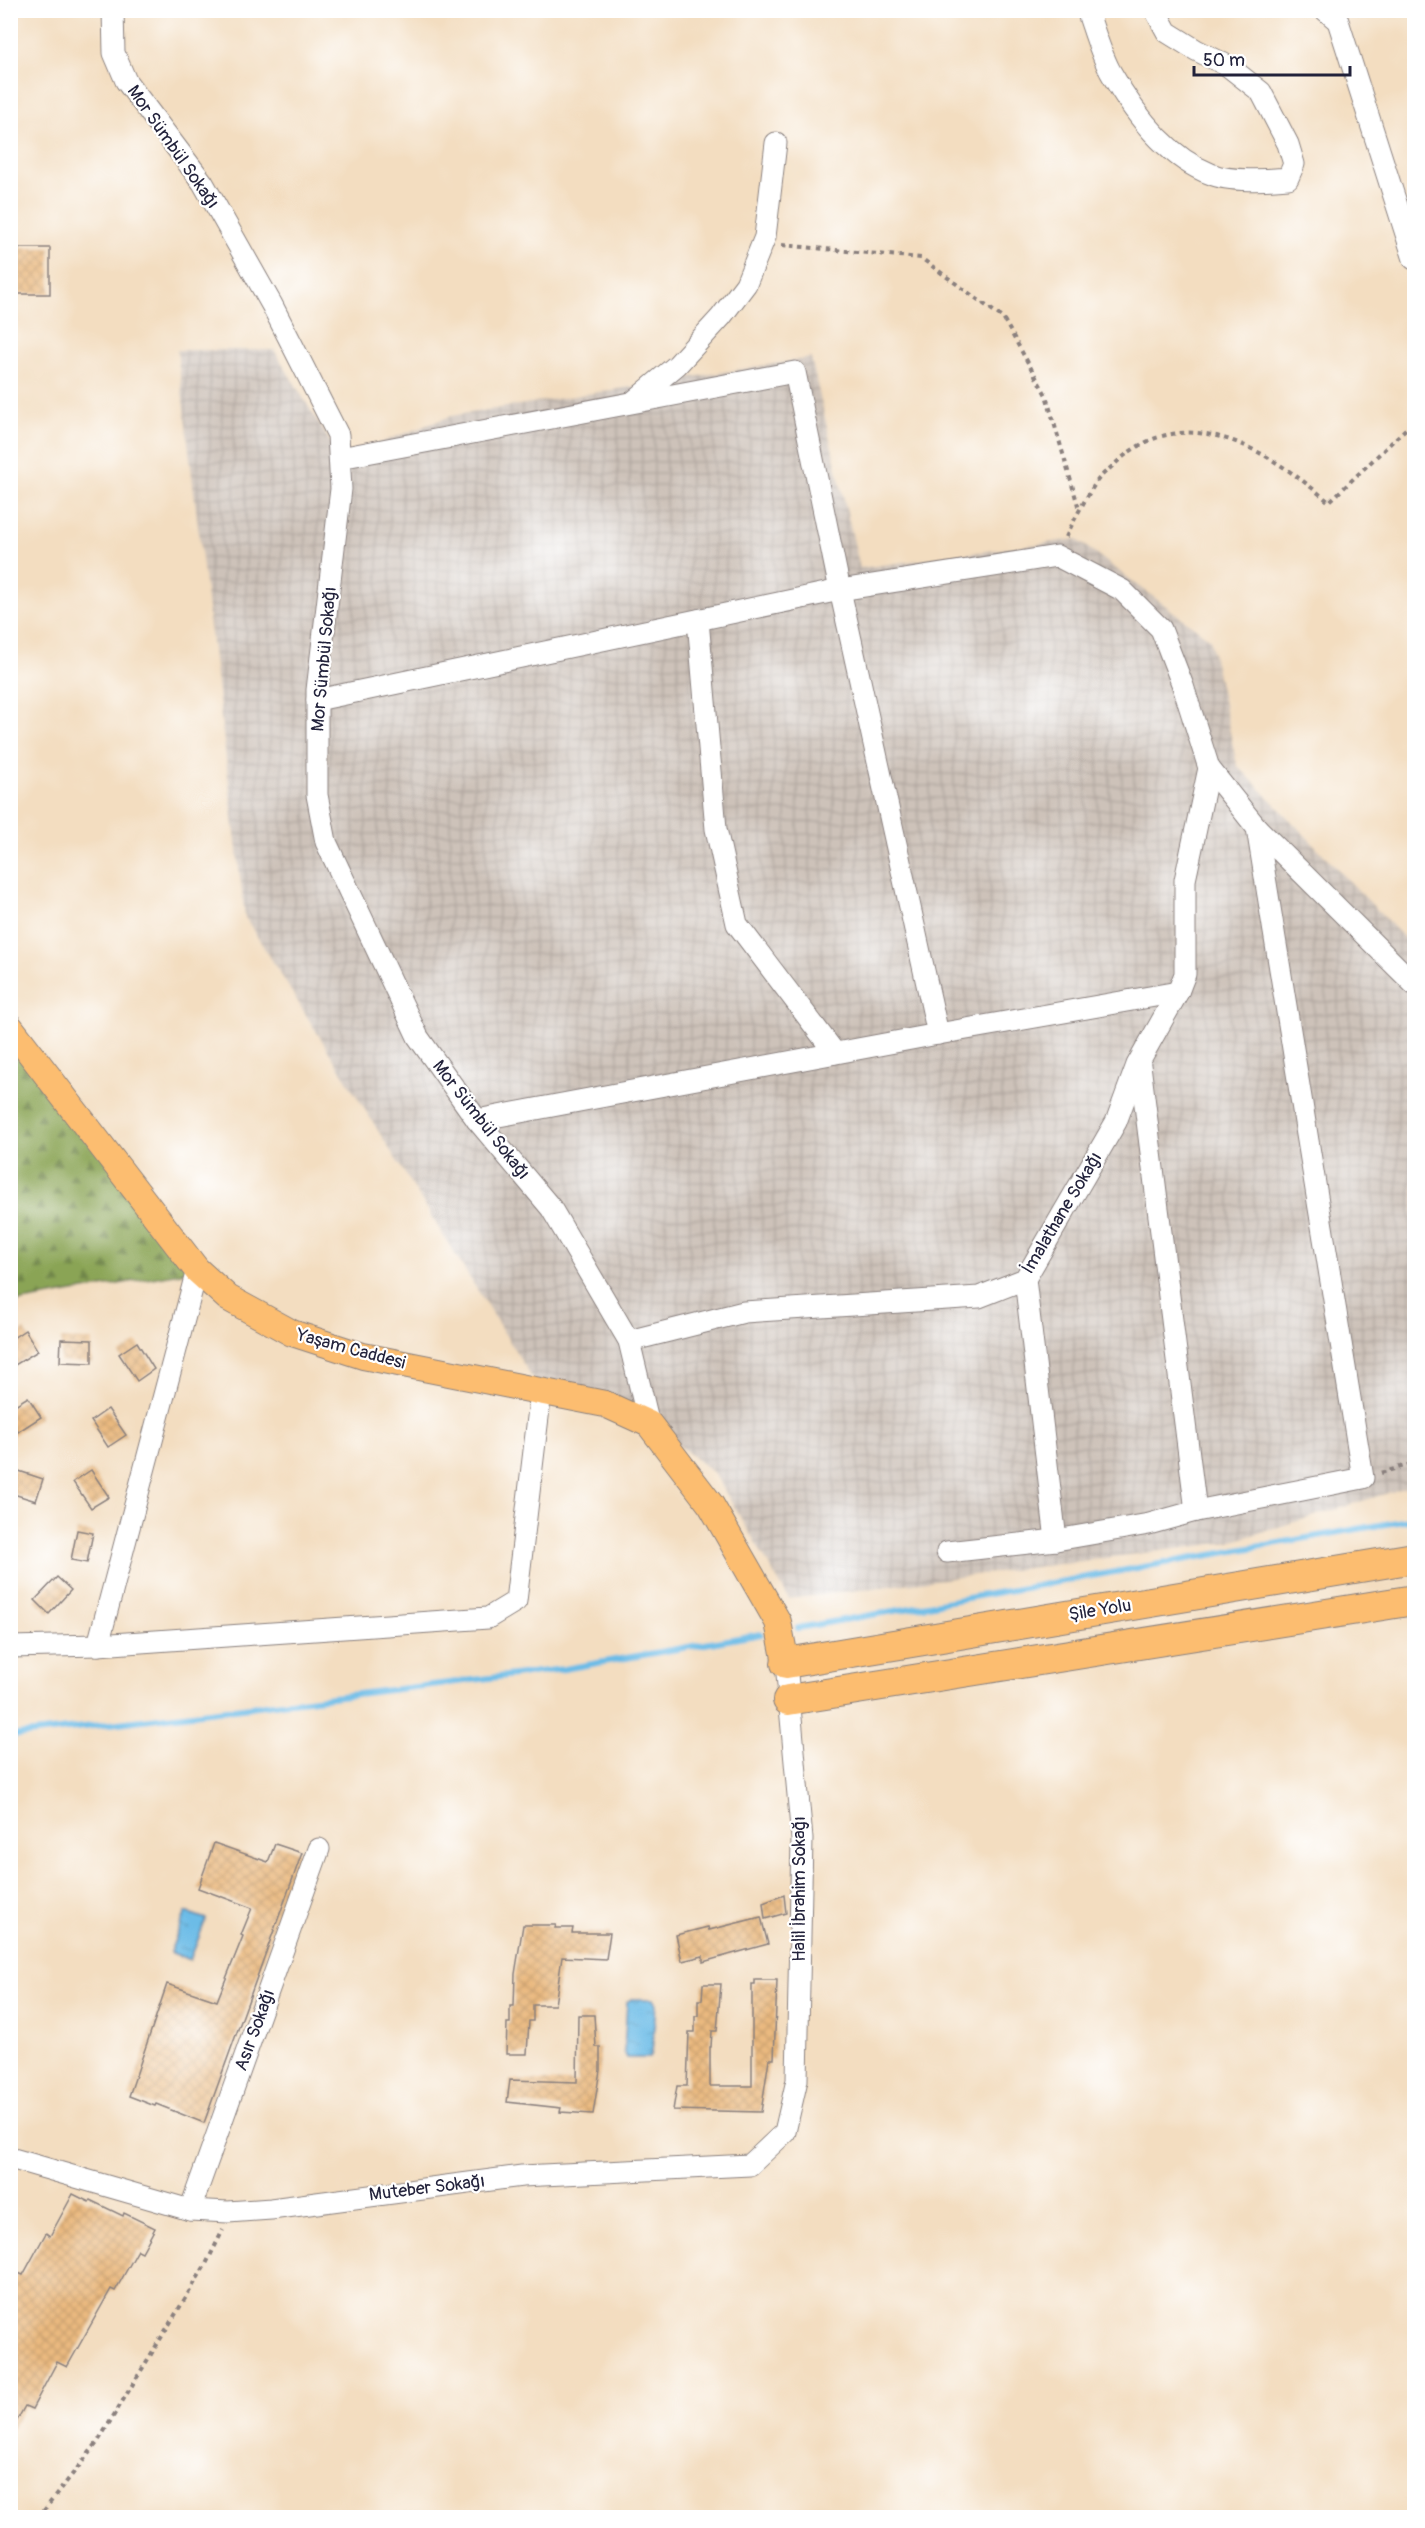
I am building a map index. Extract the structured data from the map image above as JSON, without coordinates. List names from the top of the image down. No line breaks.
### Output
{"streets":{"highway":["Şile Yolu"],"main road":["Yaşam Caddesi"],"street":["Mor Sümbül Sokağı","İmalathane Sokağı","Halil İbrahim Sokağı","Asır Sokağı","Muteber Sokağı"]},"crossings":[["Mor Sümbül Sokağı","İmalathane Sokağı"],["Mor Sümbül Sokağı","Yaşam Caddesi"],["Yaşam Caddesi","Şile Yolu"],["Yaşam Caddesi","Halil İbrahim Sokağı"],["Şile Yolu","Halil İbrahim Sokağı"],["Halil İbrahim Sokağı","Muteber Sokağı"],["Asır Sokağı","Muteber Sokağı"]],"scale_bar":"50 m"}
